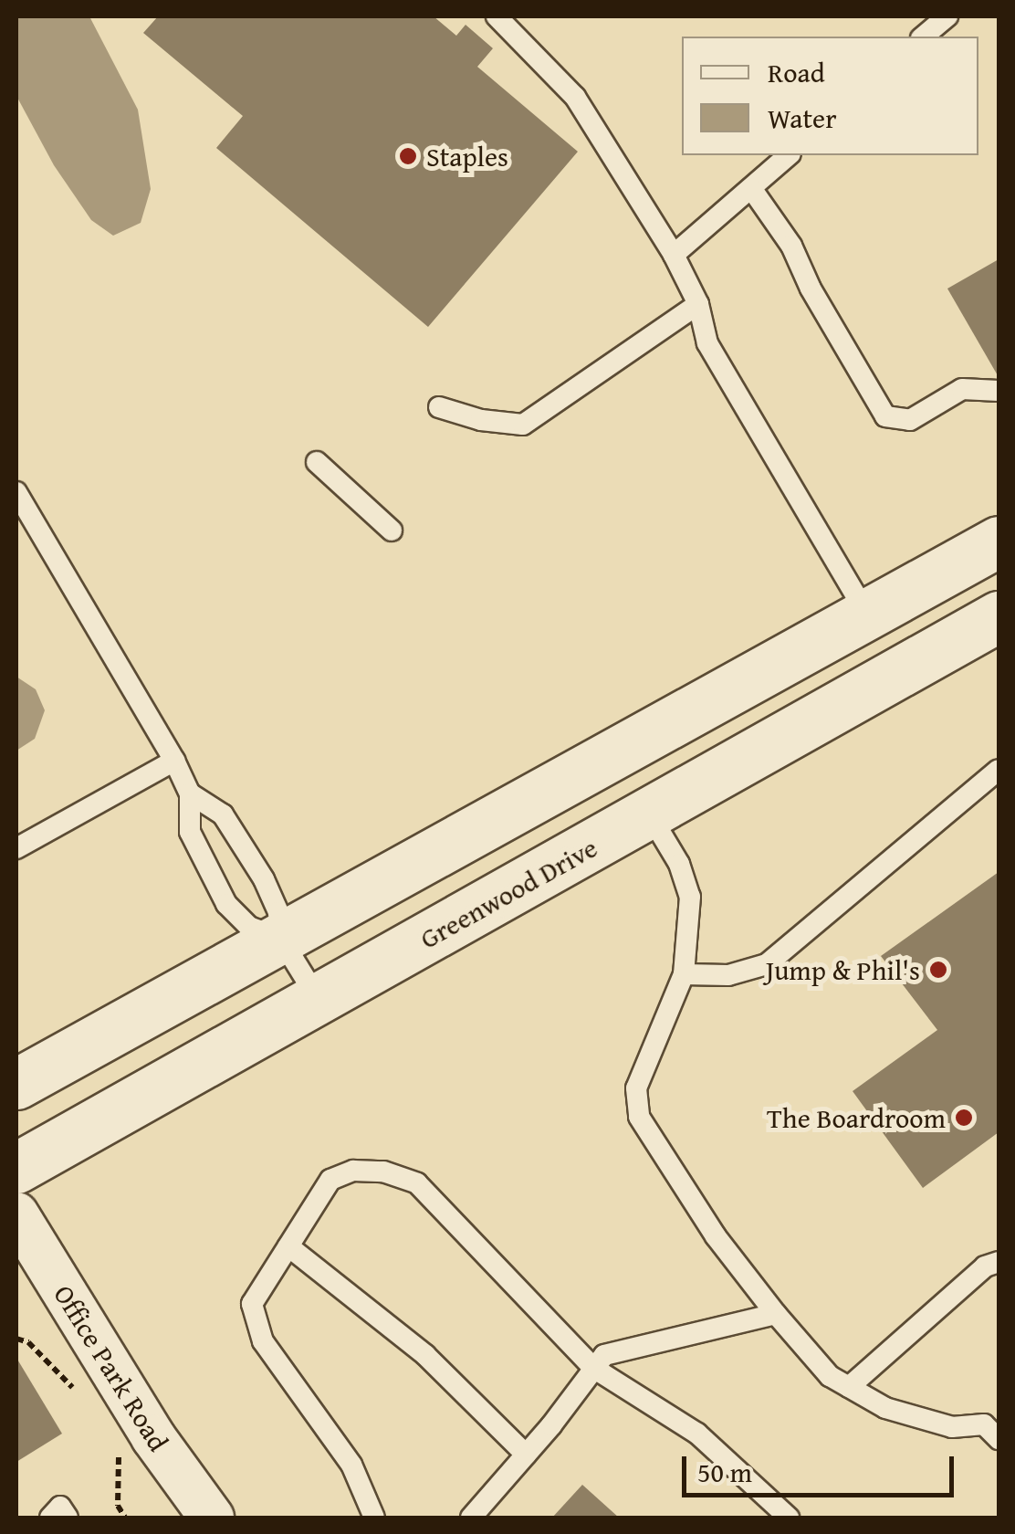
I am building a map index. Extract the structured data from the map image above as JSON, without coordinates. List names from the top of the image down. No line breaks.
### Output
{"streets":{"street":["Greenwood Drive","Office Park Road"]},"places":["Staples","Jump & Phil's","The Boardroom"],"legend":["Road","Water"],"scale_bar":"50 m"}
